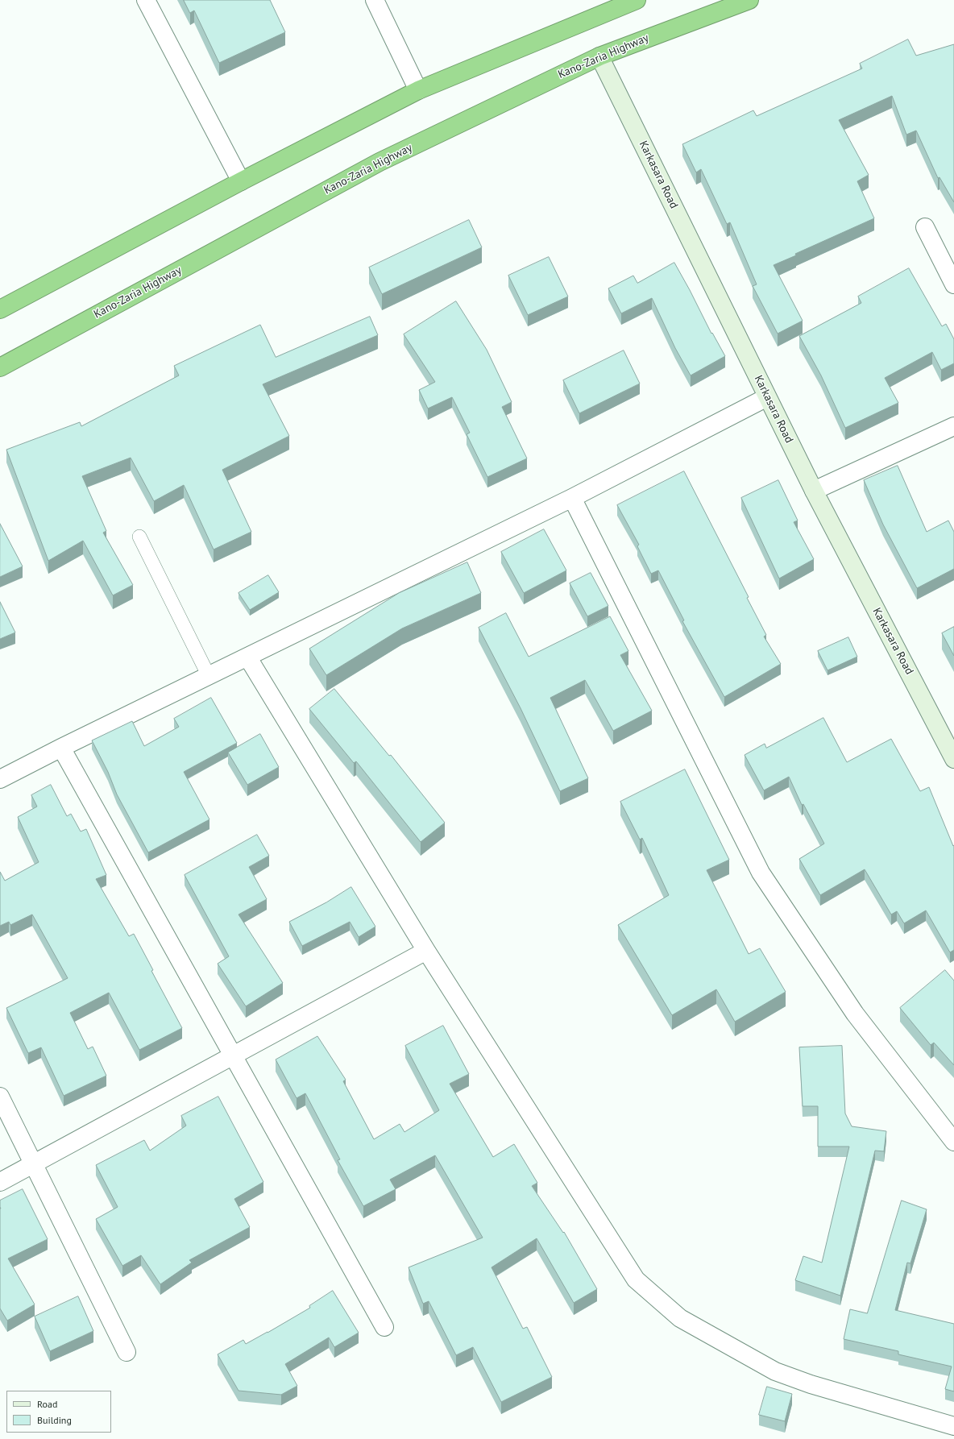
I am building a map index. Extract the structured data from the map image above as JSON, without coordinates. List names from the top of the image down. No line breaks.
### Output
{"streets":{"highway":["Kano-Zaria Highway"],"main road":["Karkasara Road"]},"crossings":[["Kano-Zaria Highway","Karkasara Road"]],"legend":["Road","Building"]}
